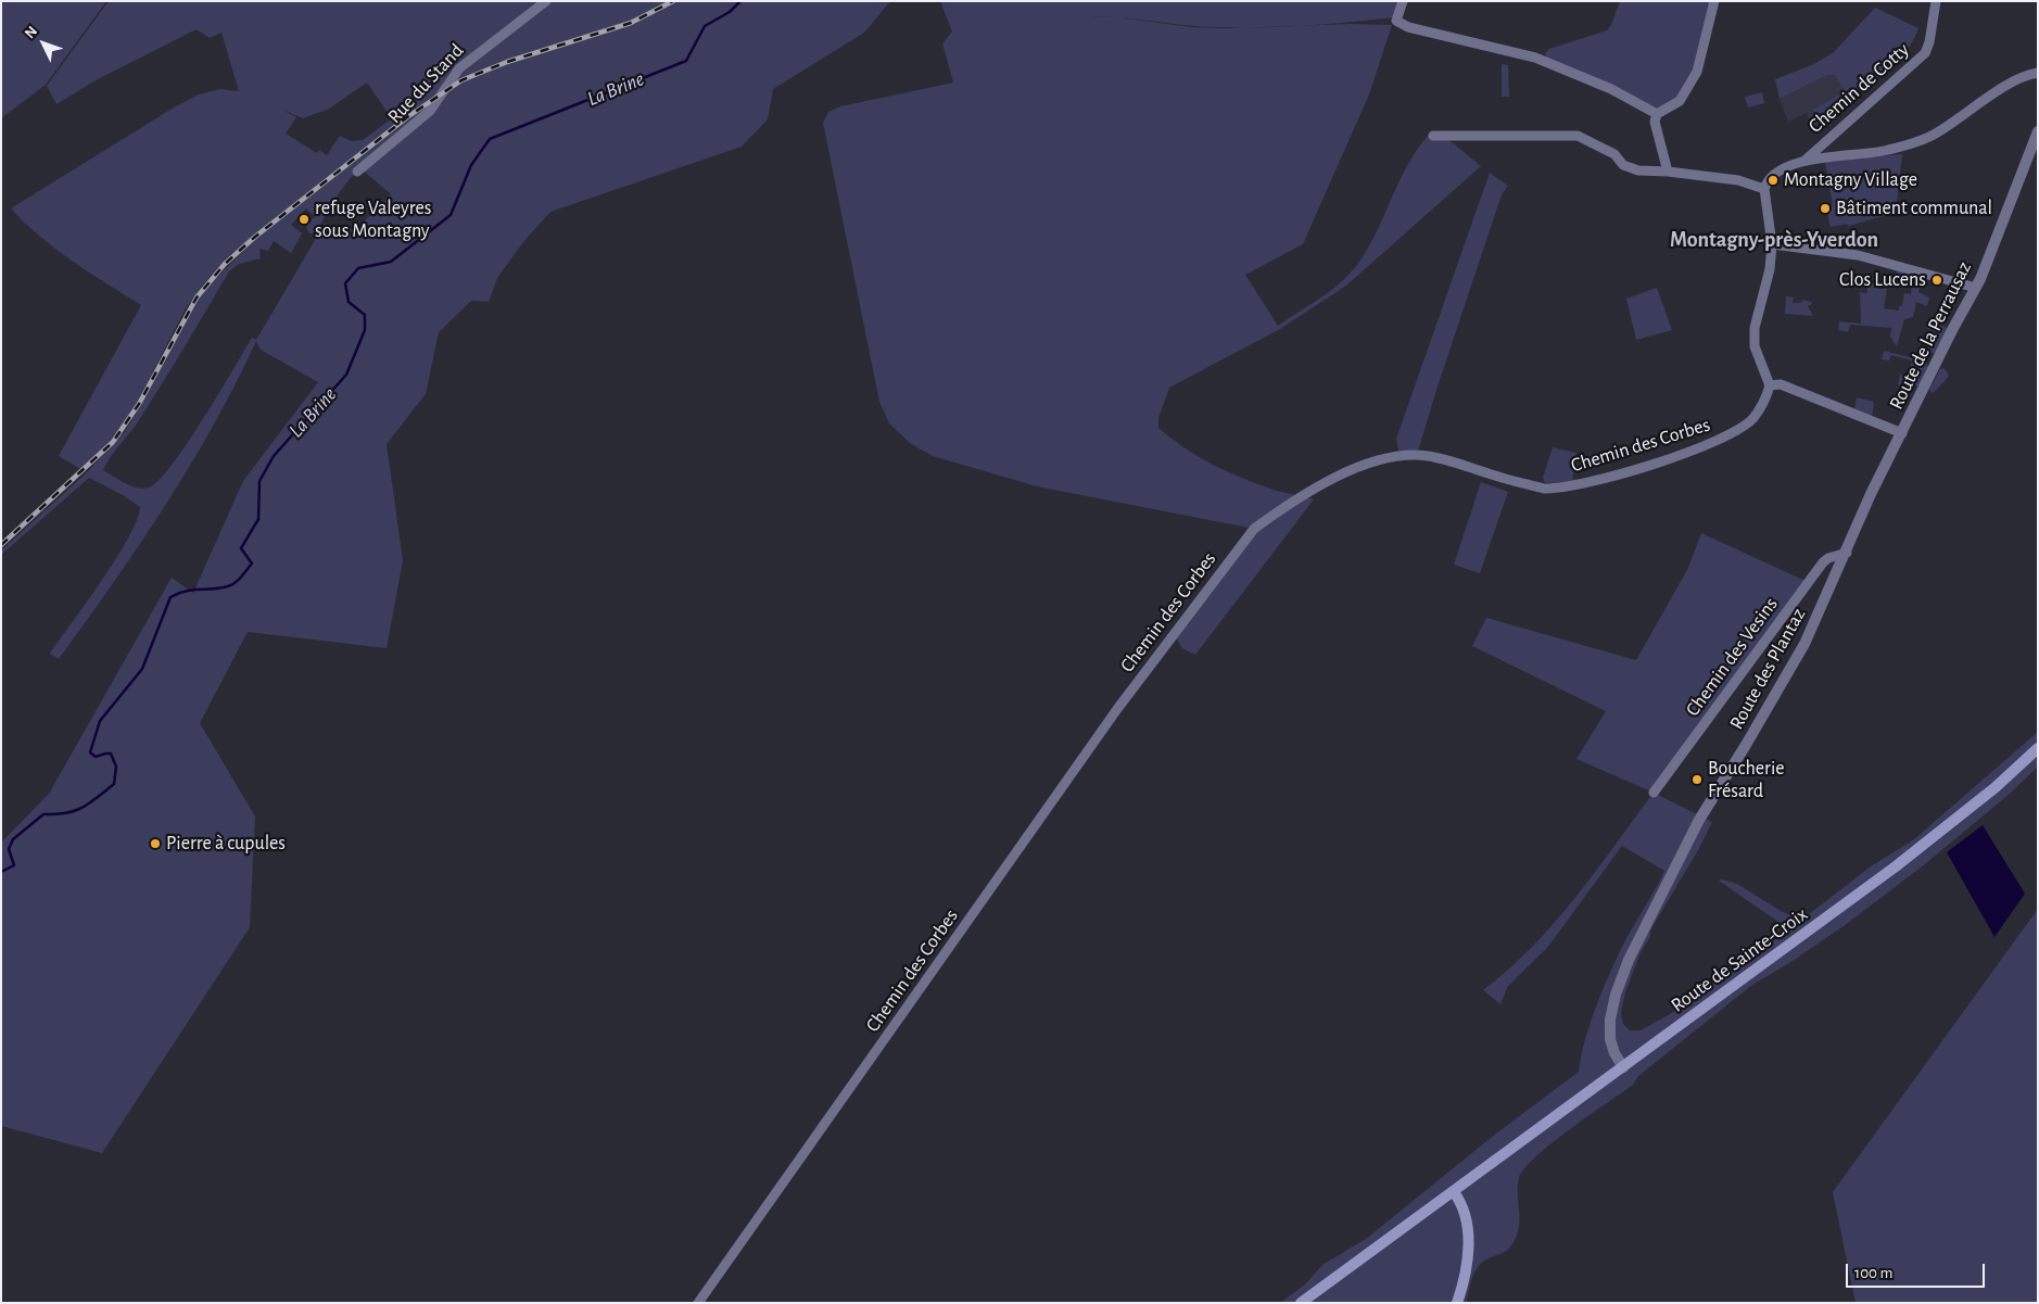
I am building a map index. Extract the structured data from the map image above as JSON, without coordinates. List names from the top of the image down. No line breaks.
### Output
{"streets":{"main road":["Route de Sainte-Croix"],"street":["Rue du Stand","Chemin de Cotty","Route de la Perrausaz","Chemin des Corbes","Chemin des Vesins","Route des Plantaz"]},"crossings":[["Route de la Perrausaz","Route des Plantaz"],["Chemin des Vesins","Route des Plantaz"],["Route des Plantaz","Route de Sainte-Croix"]],"districts":["Montagny-près-Yverdon"],"water":["La Brine"],"places":["Montagny Village","Bâtiment communal","refuge Valeyres sous Montagny","Clos Lucens","Boucherie Frésard","Pierre à cupules"],"scale_bar":"100 m","north":"top left"}
